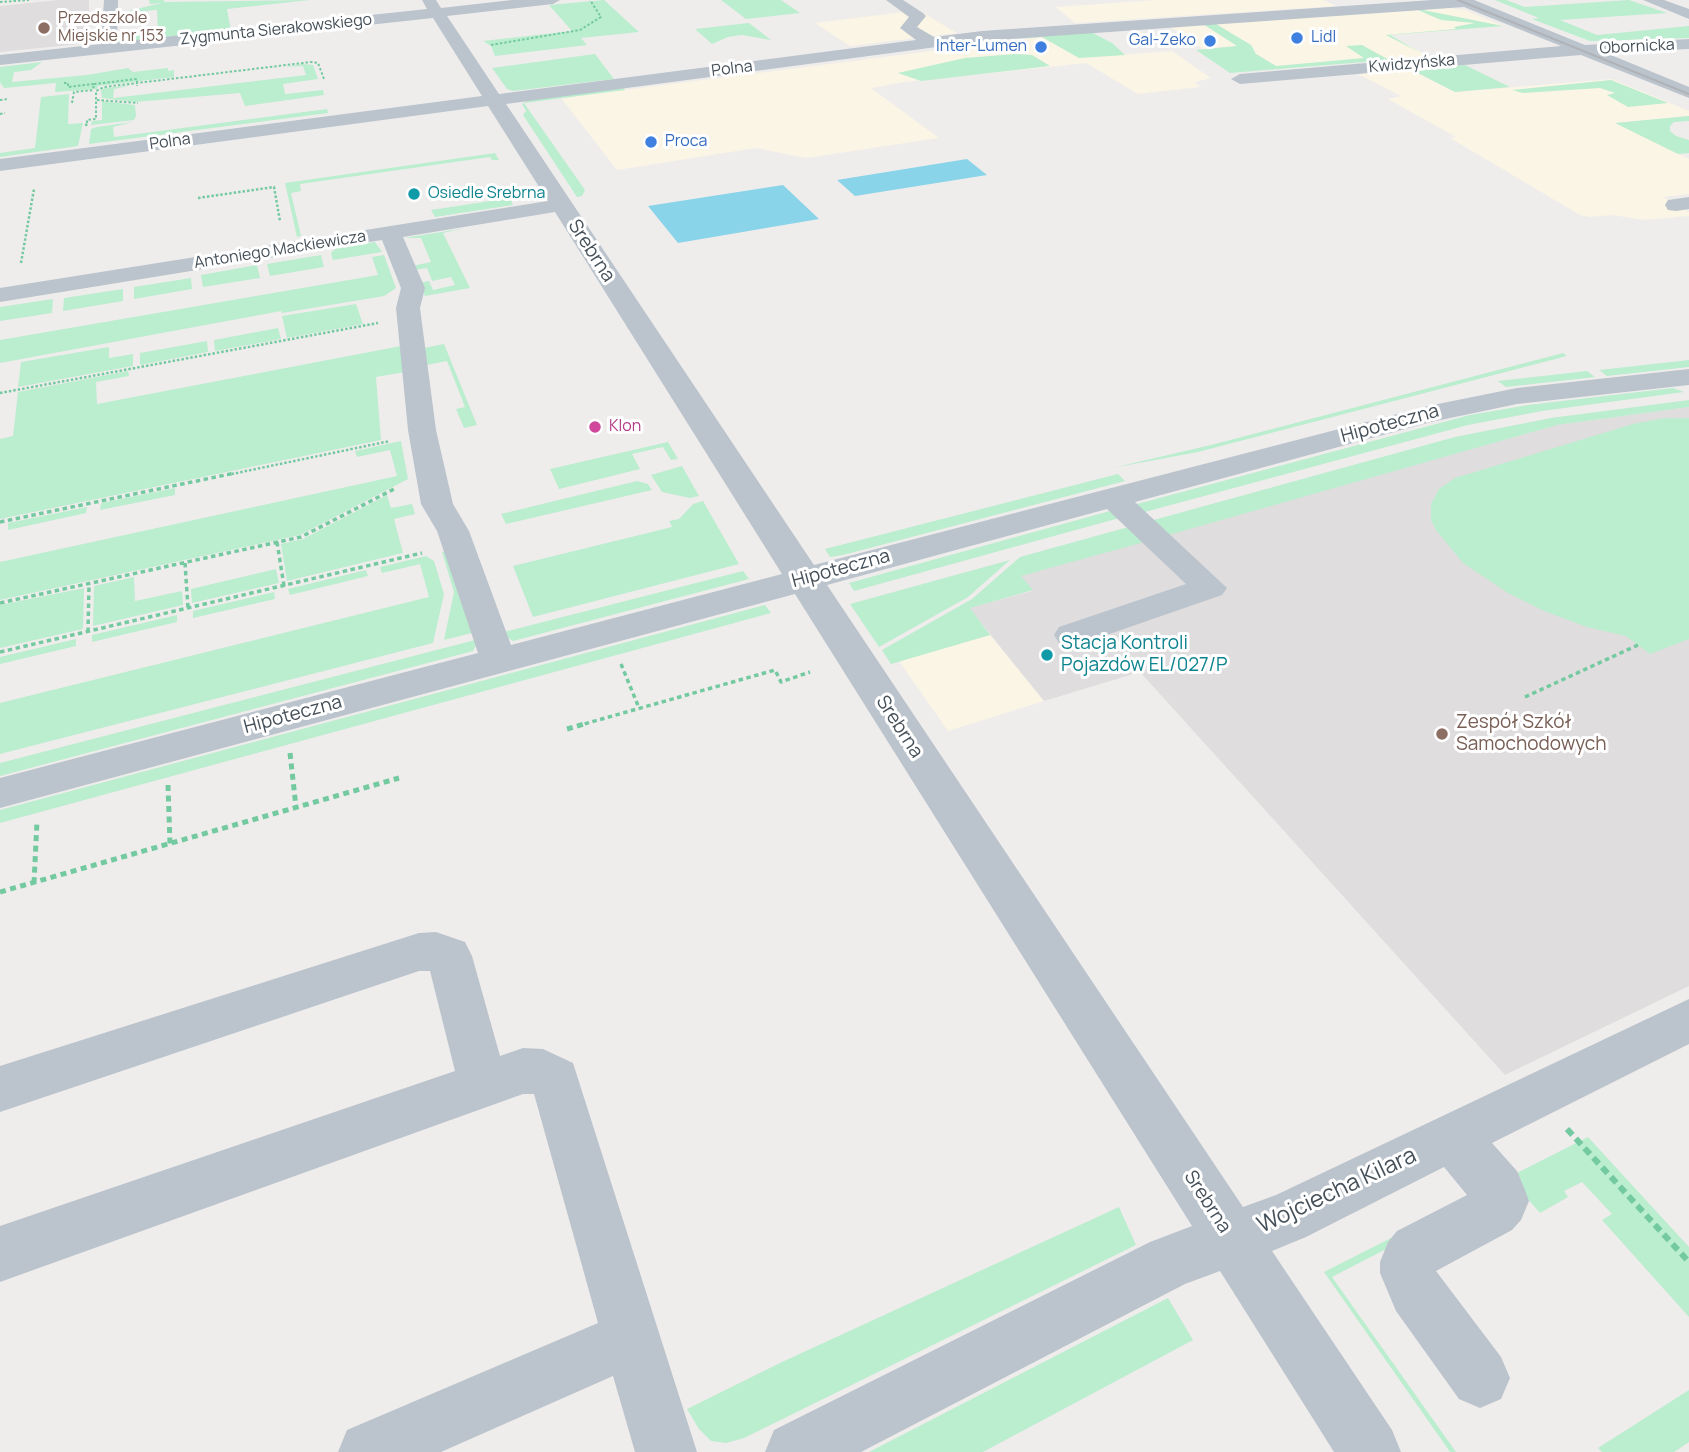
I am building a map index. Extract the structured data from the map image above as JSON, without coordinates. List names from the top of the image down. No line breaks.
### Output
{"streets":{"street":["Zygmunta Sierakowskiego","Obornicka","Kwidzyńska","Polna","Antoniego Mackiewicza","Srebrna","Hipoteczna","Wojciecha Kilara"]},"crossings":[["Zygmunta Sierakowskiego","Srebrna"],["Obornicka","Kwidzyńska"],["Polna","Srebrna"],["Antoniego Mackiewicza","Srebrna"],["Srebrna","Hipoteczna"],["Srebrna","Wojciecha Kilara"]],"places":["Przedszkole Miejskie nr 153","Lidl","Gal-Zeko","Inter-Lumen","Proca","Osiedle Srebrna","Klon","Stacja Kontroli Pojazdów EL/027/P","Zespół Szkół Samochodowych"]}
